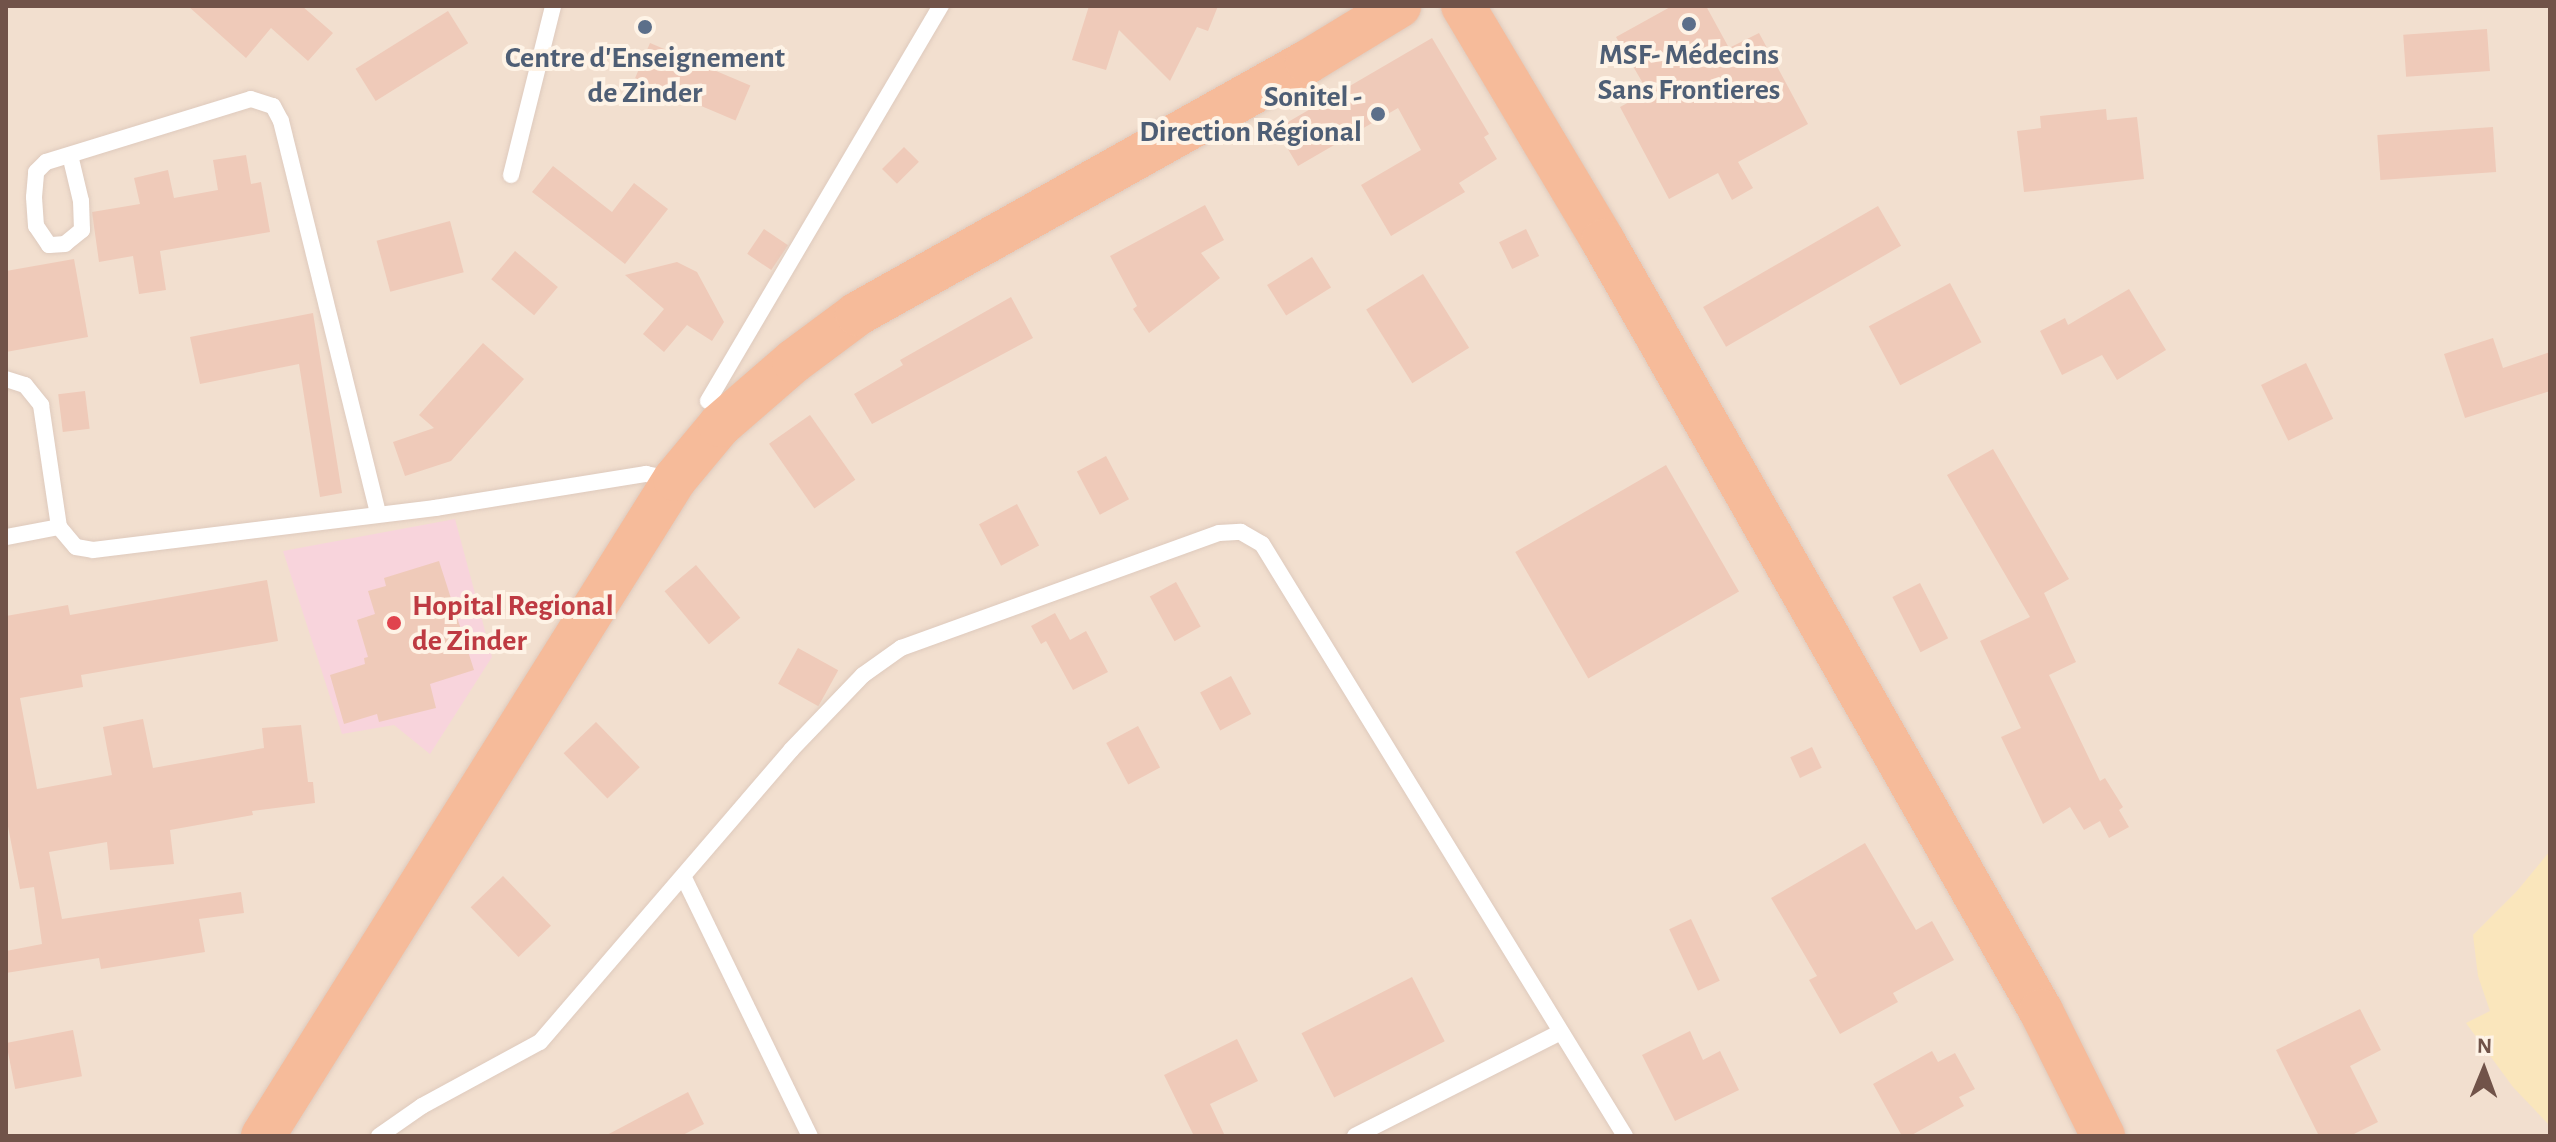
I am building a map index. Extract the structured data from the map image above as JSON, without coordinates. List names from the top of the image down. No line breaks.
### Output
{"places":["MSF- Médecins Sans Frontieres","Centre d'Enseignement de Zinder","Sonitel - Direction Régional","Hopital Regional de Zinder"],"north":"top"}
